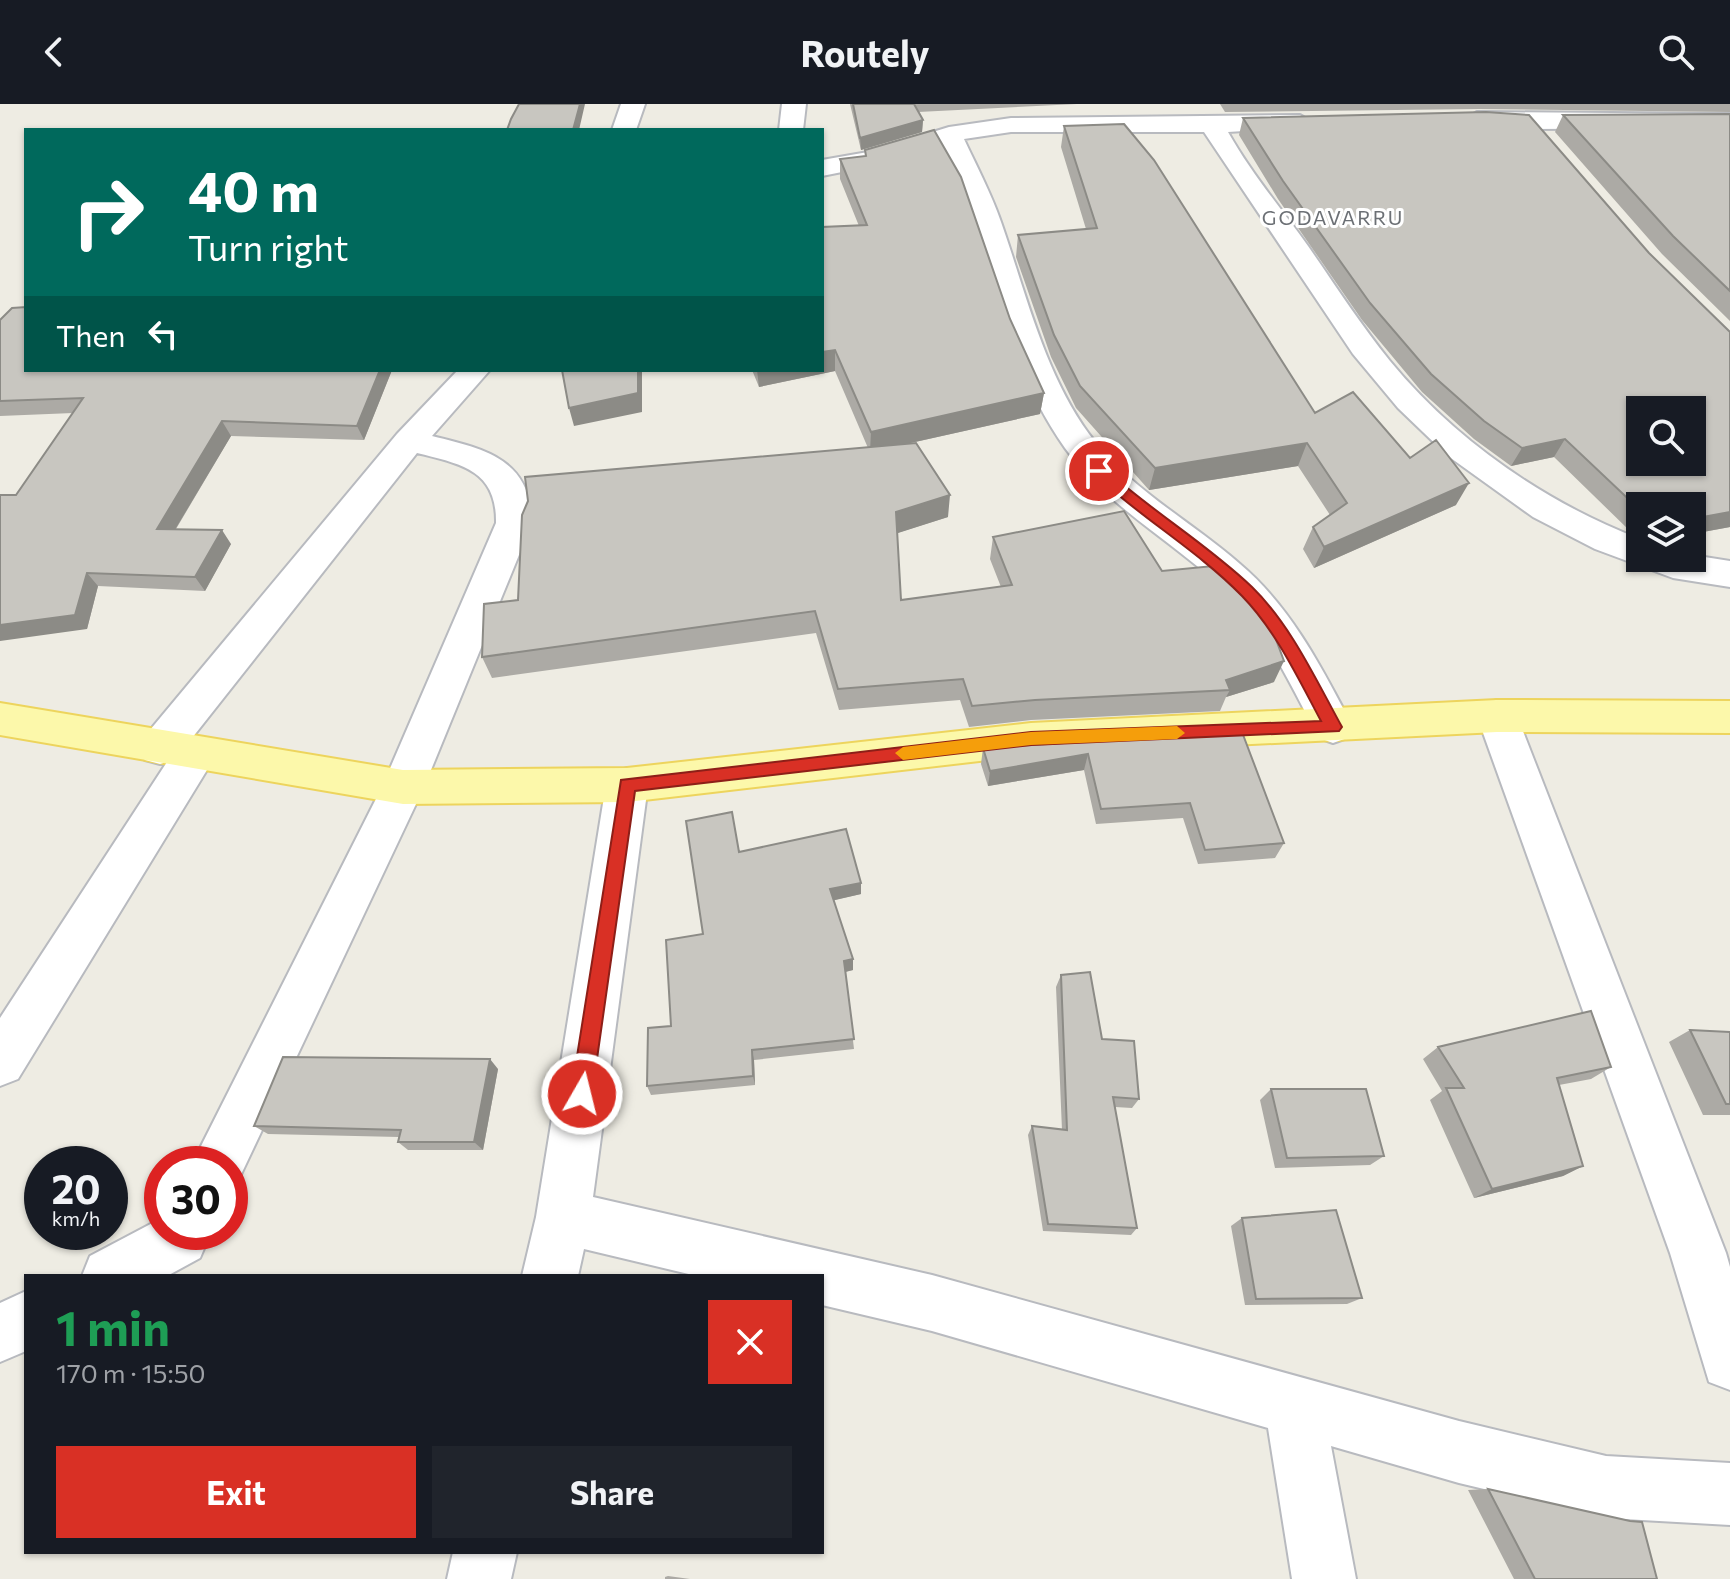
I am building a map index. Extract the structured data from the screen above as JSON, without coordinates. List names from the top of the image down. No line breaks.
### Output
{"districts":["GODAVARRU"],"page":{"header":"Routely","turn":["40 m","Turn right"],"then":"Then","speed":"20 km/h","limit":"30","heading":["1 min","170 m · 15:50"],"buttons":["Exit","Share"]}}
